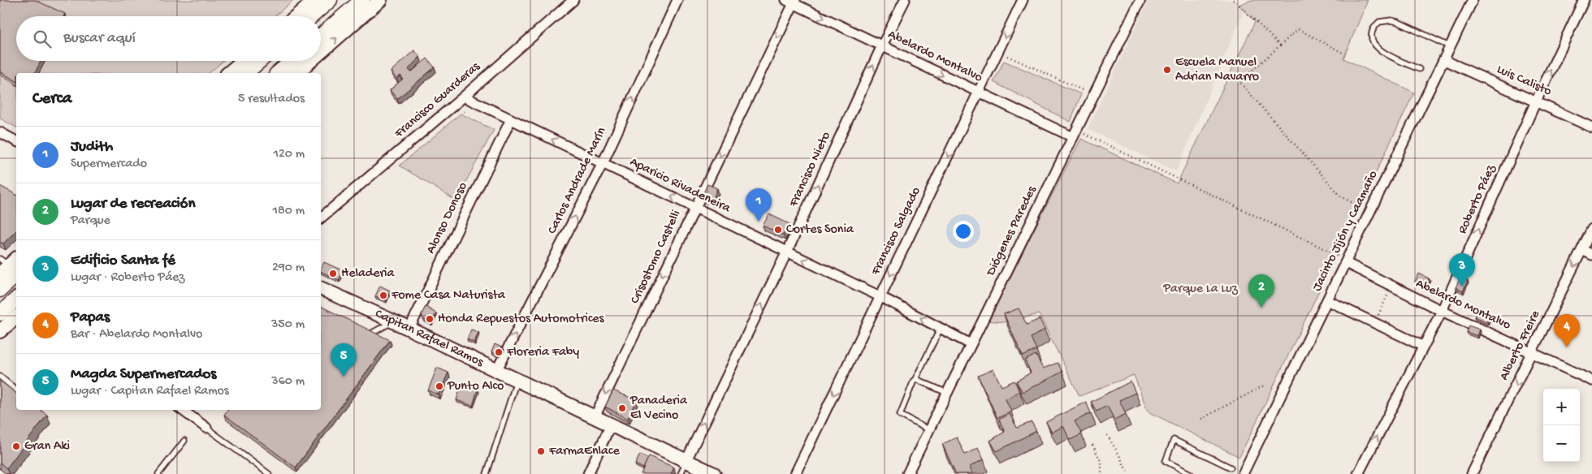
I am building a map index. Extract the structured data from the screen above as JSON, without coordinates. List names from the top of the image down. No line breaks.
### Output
{"streets":{"street":["Abelardo Montalvo","Luis Calisto","Francisco Guarderas","Francisco Nieto","Carlos Andrade Marín","Aparicio Rivadeneira","Roberto Páez","Alonso Donoso","Francisco Salgado","Diógenes Paredes","Jacinto Jijón y Caamaño","Crisostomo Castelli","Capitan Rafael Ramos","Alberto Freire"]},"crossings":[["Abelardo Montalvo","Francisco Nieto"],["Abelardo Montalvo","Roberto Páez"],["Abelardo Montalvo","Francisco Salgado"],["Abelardo Montalvo","Diógenes Paredes"],["Abelardo Montalvo","Jacinto Jijón y Caamaño"],["Abelardo Montalvo","Crisostomo Castelli"],["Abelardo Montalvo","Alberto Freire"],["Luis Calisto","Roberto Páez"],["Luis Calisto","Jacinto Jijón y Caamaño"],["Francisco Guarderas","Aparicio Rivadeneira"],["Francisco Nieto","Aparicio Rivadeneira"],["Francisco Nieto","Capitan Rafael Ramos"],["Carlos Andrade Marín","Aparicio Rivadeneira"],["Carlos Andrade Marín","Capitan Rafael Ramos"],["Aparicio Rivadeneira","Alonso Donoso"],["Aparicio Rivadeneira","Francisco Salgado"],["Aparicio Rivadeneira","Diógenes Paredes"],["Aparicio Rivadeneira","Crisostomo Castelli"],["Alonso Donoso","Capitan Rafael Ramos"],["Crisostomo Castelli","Capitan Rafael Ramos"]],"one_way":["Abelardo Montalvo","Francisco Nieto","Carlos Andrade Marín","Aparicio Rivadeneira","Roberto Páez","Francisco Salgado","Crisostomo Castelli","Alberto Freire"],"parks":["Parque La Luz"],"places":["Escuela Manuel Adrian Navarro","Cortes Sonia","Heladeria","Fome Casa Naturista","Honda Repuestos Automotrices","Floreria Faby","Punto Alco","Panaderia El Vecino","Gran Aki","FarmaEnlace"],"page":{"search":"Buscar aquí","heading":["Cerca","5 resultados"],"list":[{"mark":"1","name":"Judith","note":"Supermercado","value":"120 m"},{"mark":"2","name":"Lugar de recreación","note":"Parque","value":"180 m"},{"mark":"3","name":"Edificio Santa fé","note":"Lugar · Roberto Páez","value":"290 m"},{"mark":"4","name":"Papas","note":"Bar · Abelardo Montalvo","value":"350 m"},{"mark":"5","name":"Magda Supermercados","note":"Lugar · Capitan Rafael Ramos","value":"360 m"}],"pins":["1","3","2","4","5"],"map_buttons":["+","−"]}}
